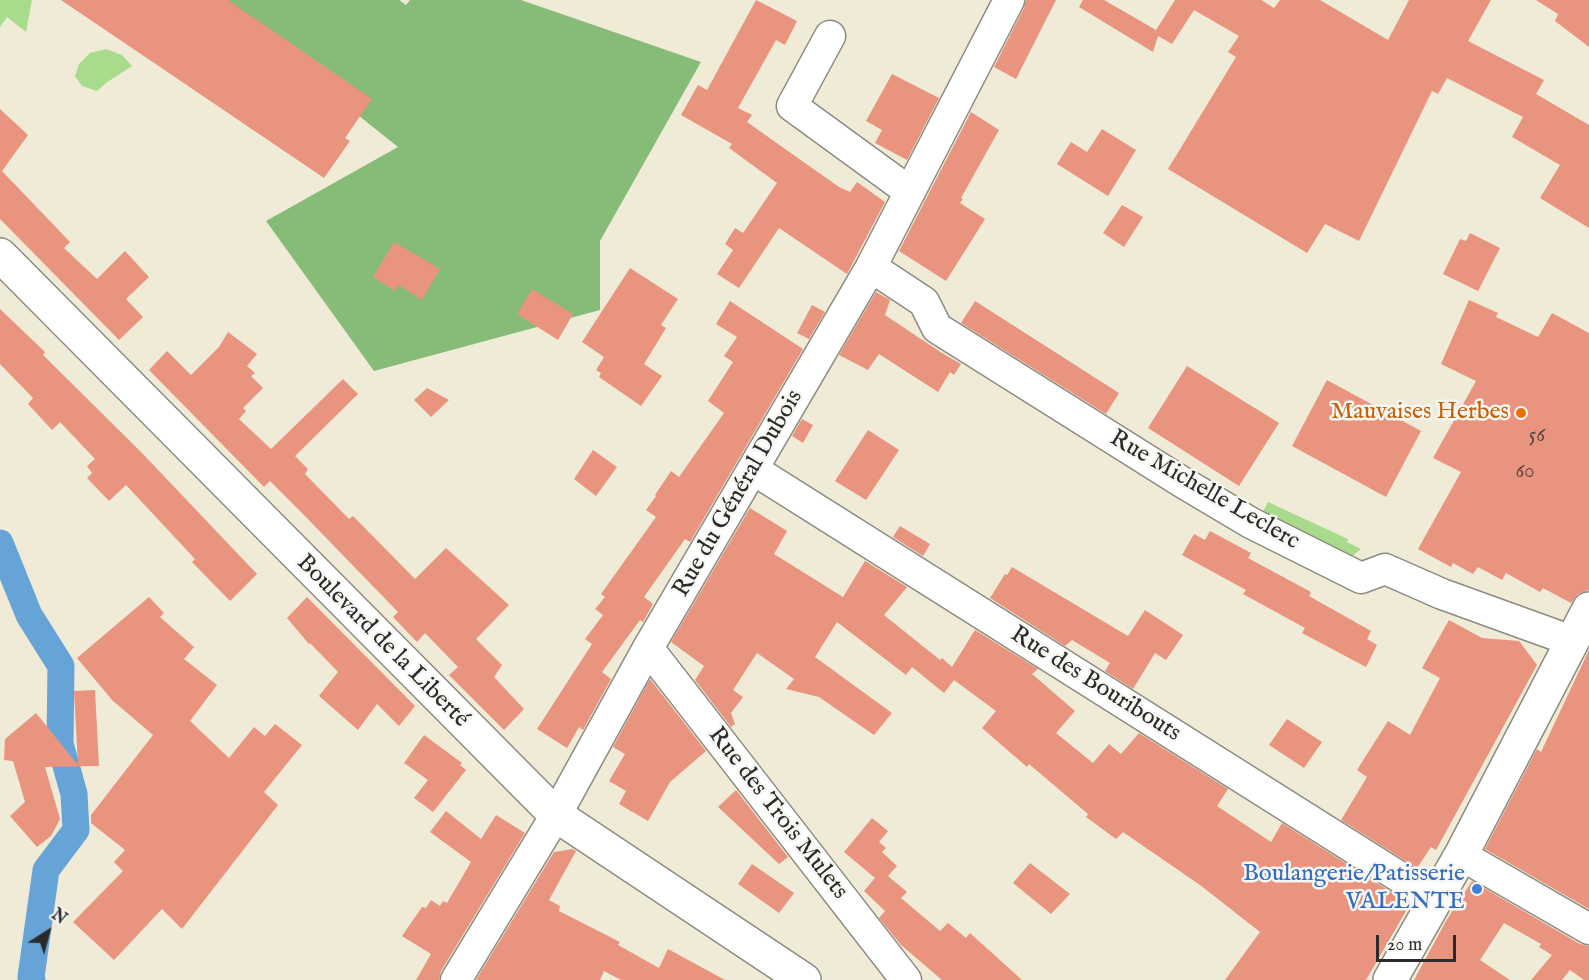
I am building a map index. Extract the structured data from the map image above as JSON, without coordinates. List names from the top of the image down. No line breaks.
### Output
{"streets":{"street":["Rue Michelle Leclerc","Rue du Général Dubois","Boulevard de la Liberté","Rue des Bouribouts","Rue des Trois Mulets"]},"crossings":[["Rue Michelle Leclerc","Rue du Général Dubois"],["Rue du Général Dubois","Boulevard de la Liberté"],["Rue du Général Dubois","Rue des Bouribouts"],["Rue du Général Dubois","Rue des Trois Mulets"]],"places":["Mauvaises Herbes","Boulangerie/Patisserie VALENTE"],"house_numbers":["56","60"],"scale_bar":"20 m","north":"top right"}
